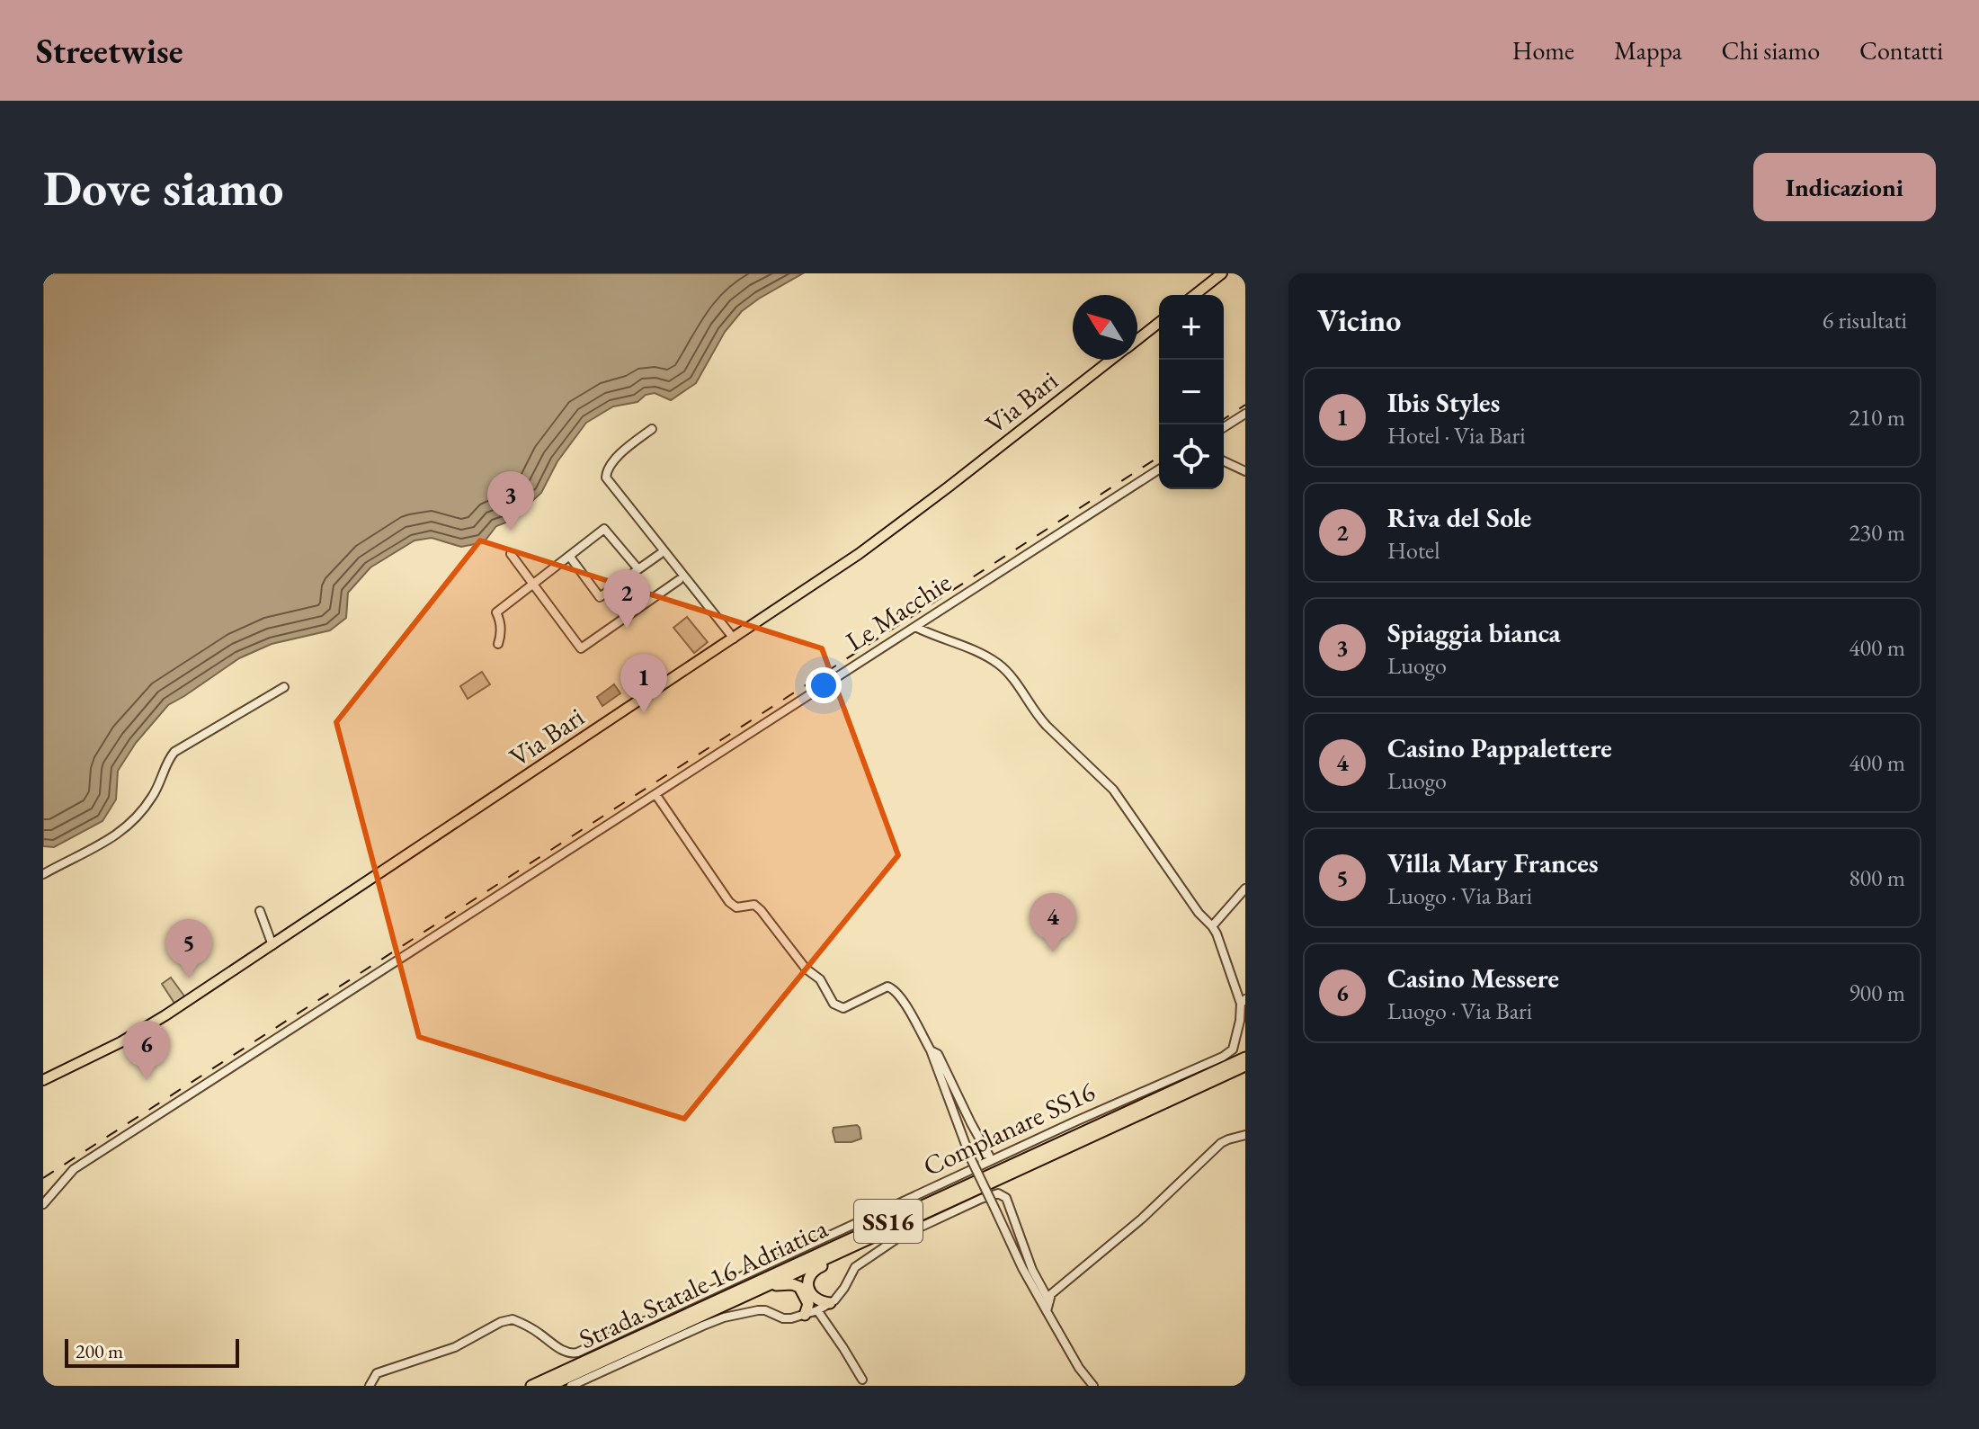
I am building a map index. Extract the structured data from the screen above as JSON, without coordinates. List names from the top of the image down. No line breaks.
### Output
{"streets":{"highway":["SS16","Strada Statale 16 Adriatica"],"main road":["Via Bari"],"street":["Le Macchie","Complanare SS16"]},"scale_bar":"200 m","north":"top left","page":{"header":"Streetwise","nav":["Home","Mappa","Chi siamo","Contatti"],"buttons":"Indicazioni","title":"Dove siamo","heading":["Vicino","6 risultati"],"map_buttons":["+","−"],"list":[{"mark":"1","name":"Ibis Styles","note":"Hotel · Via Bari","value":"210 m"},{"mark":"2","name":"Riva del Sole","note":"Hotel","value":"230 m"},{"mark":"3","name":"Spiaggia bianca","note":"Luogo","value":"400 m"},{"mark":"4","name":"Casino Pappalettere","note":"Luogo","value":"400 m"},{"mark":"5","name":"Villa Mary Frances","note":"Luogo · Via Bari","value":"800 m"},{"mark":"6","name":"Casino Messere","note":"Luogo · Via Bari","value":"900 m"}],"pins":["3","2","1","4","5","6"],"scale":"200 m"}}
